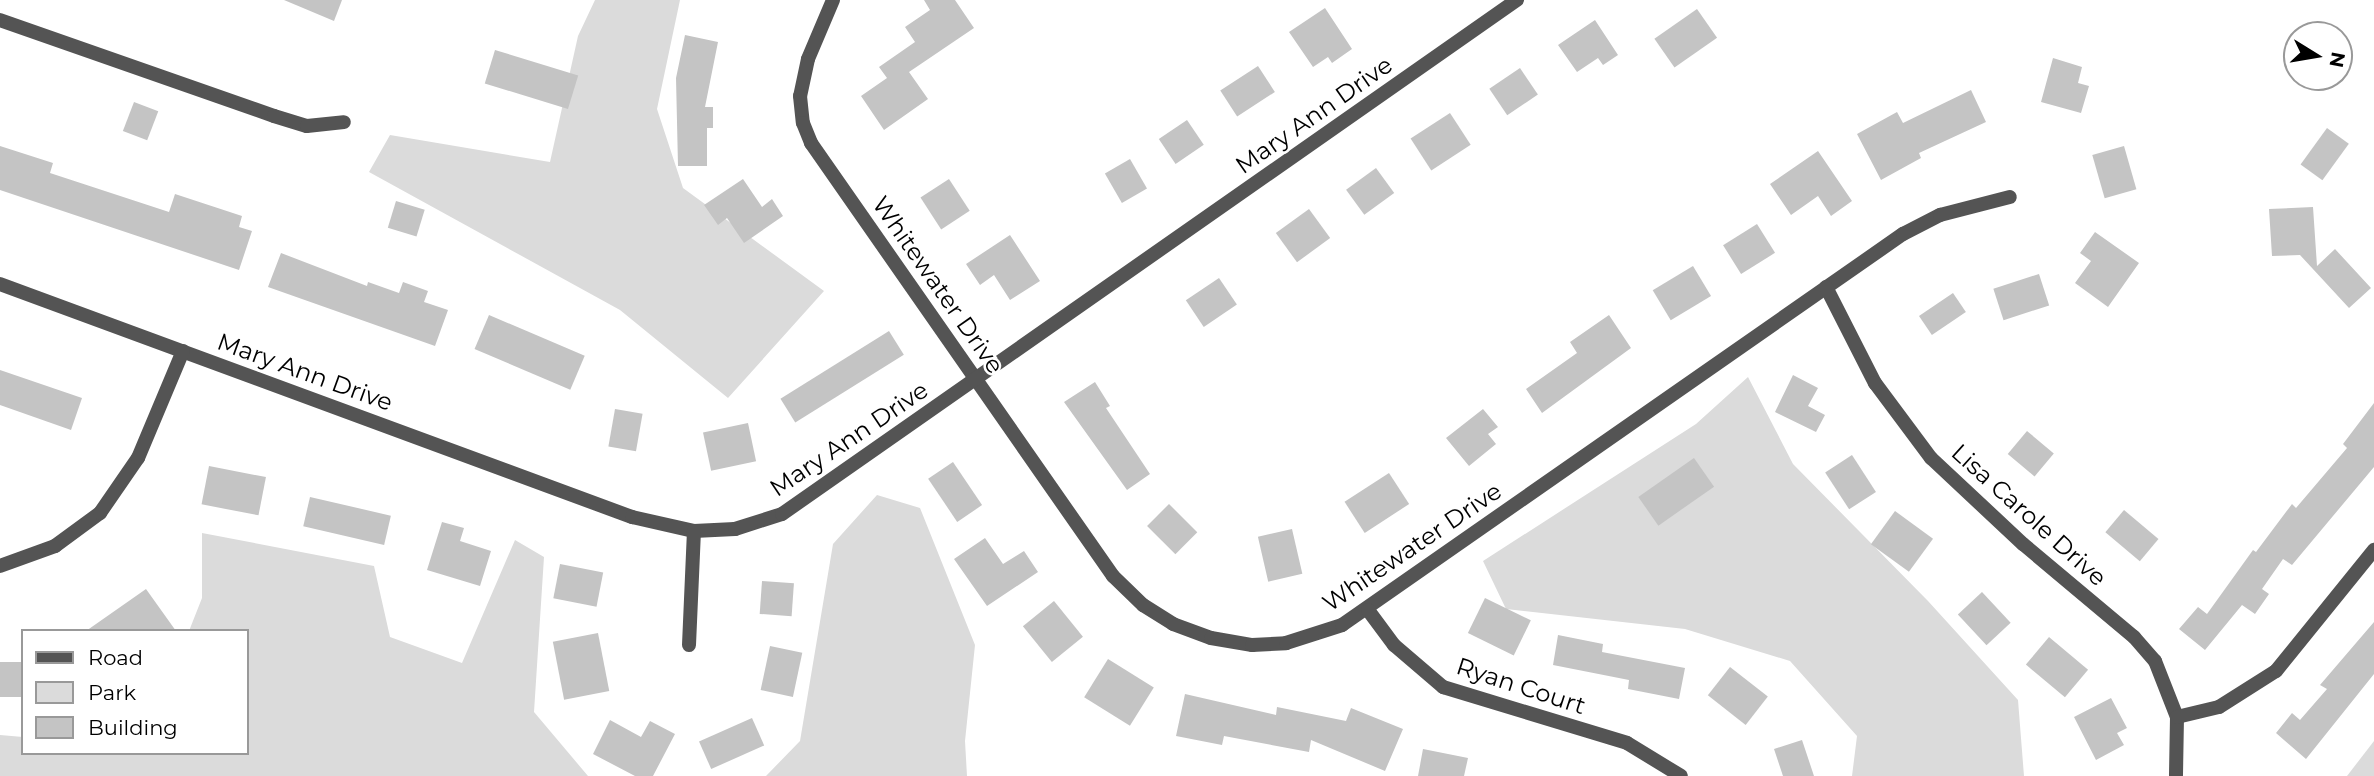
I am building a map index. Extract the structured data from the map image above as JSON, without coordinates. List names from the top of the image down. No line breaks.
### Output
{"streets":{"street":["Mary Ann Drive","Whitewater Drive","Lisa Carole Drive","Ryan Court"]},"crossings":[["Mary Ann Drive","Whitewater Drive"],["Whitewater Drive","Lisa Carole Drive"],["Whitewater Drive","Ryan Court"]],"legend":["Road","Park","Building"],"north":"right"}
